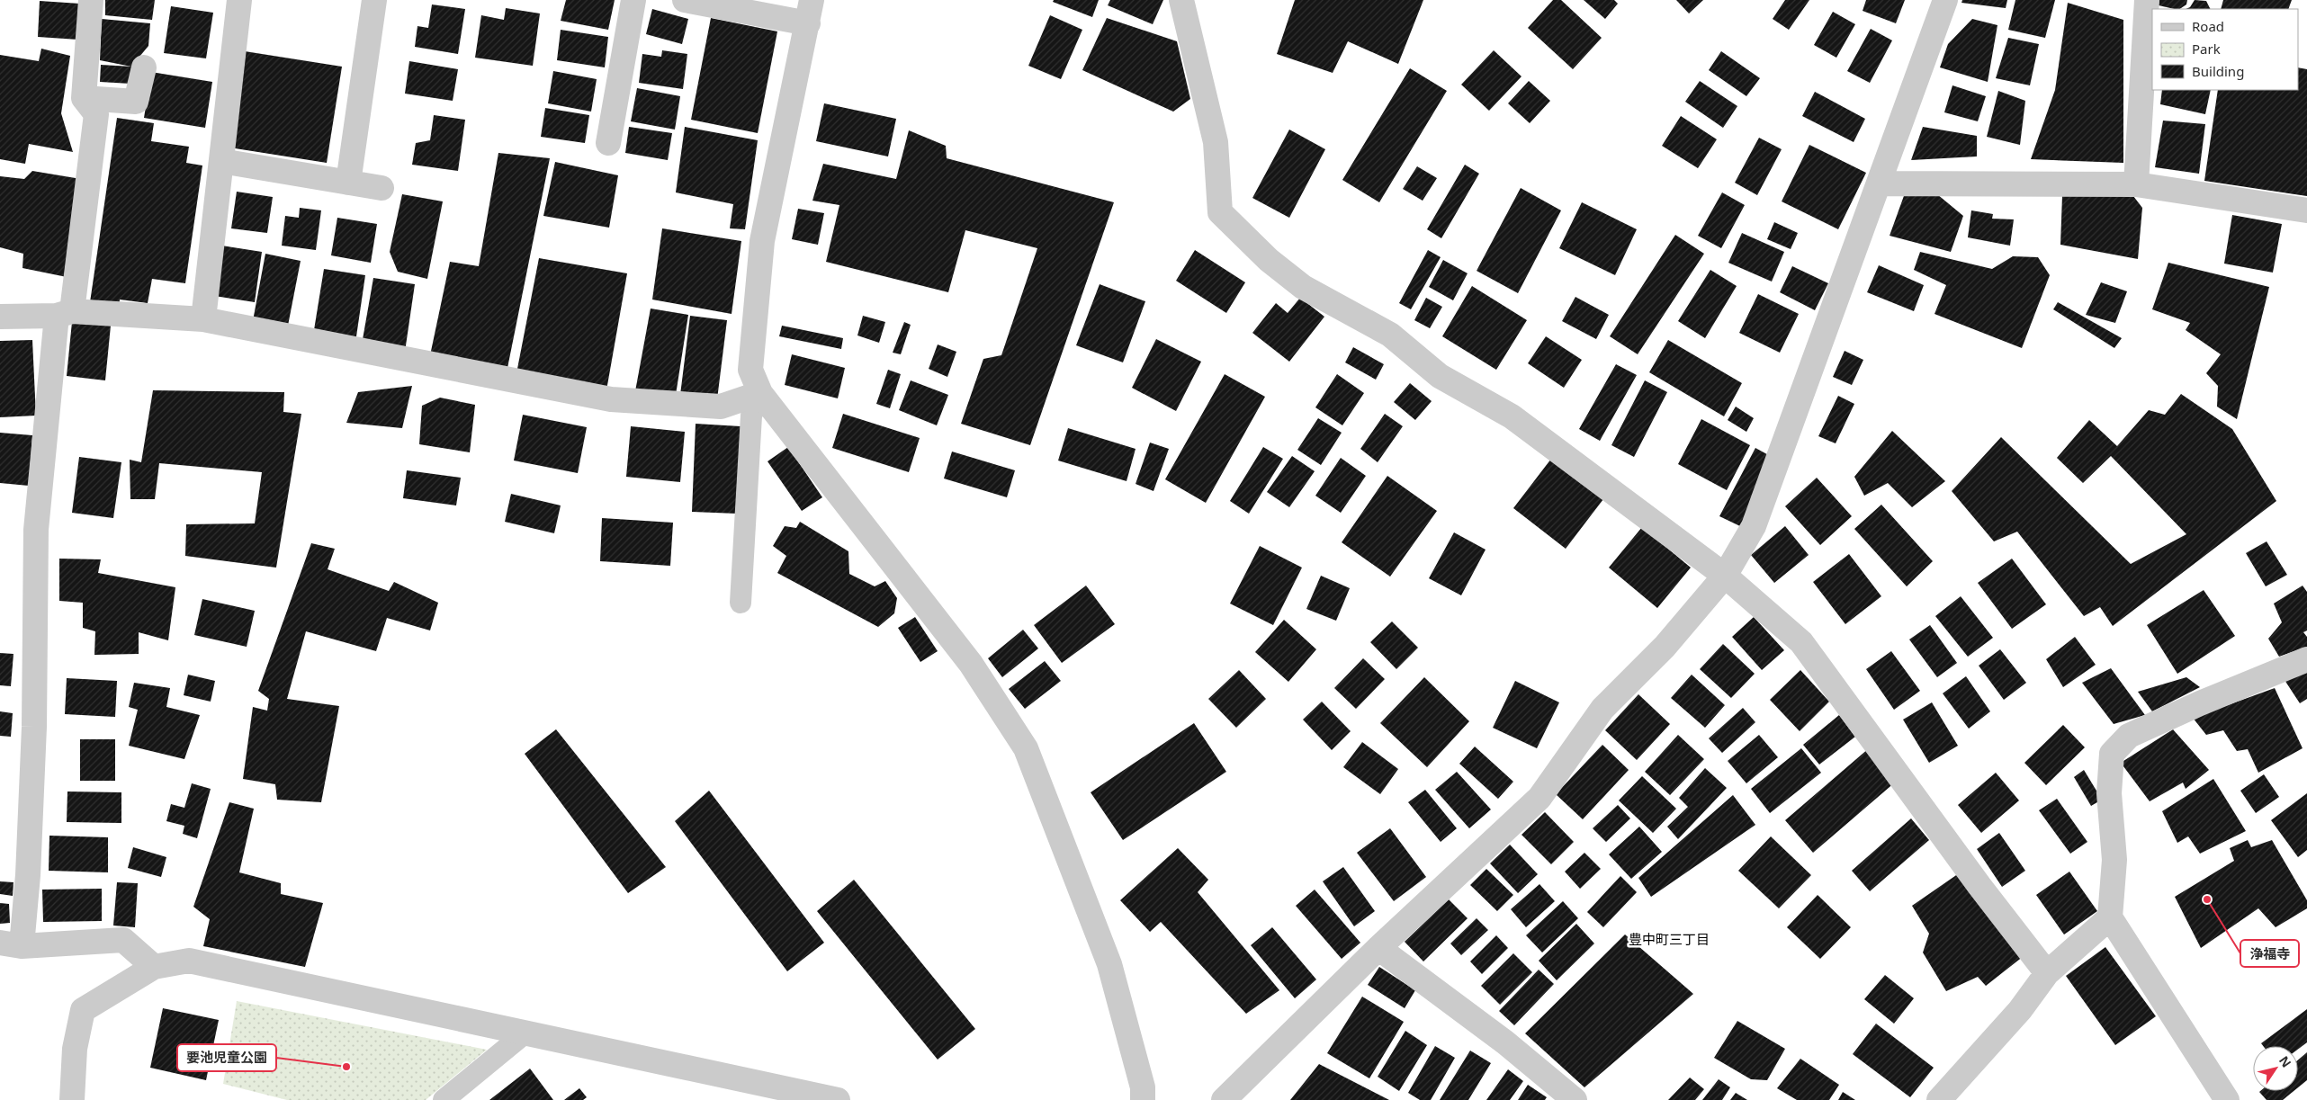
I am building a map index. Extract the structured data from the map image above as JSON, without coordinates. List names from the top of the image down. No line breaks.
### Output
{"districts":["豊中町三丁目"],"places":["浄福寺","要池児童公園"],"legend":["Road","Park","Building"],"north":"top right"}
